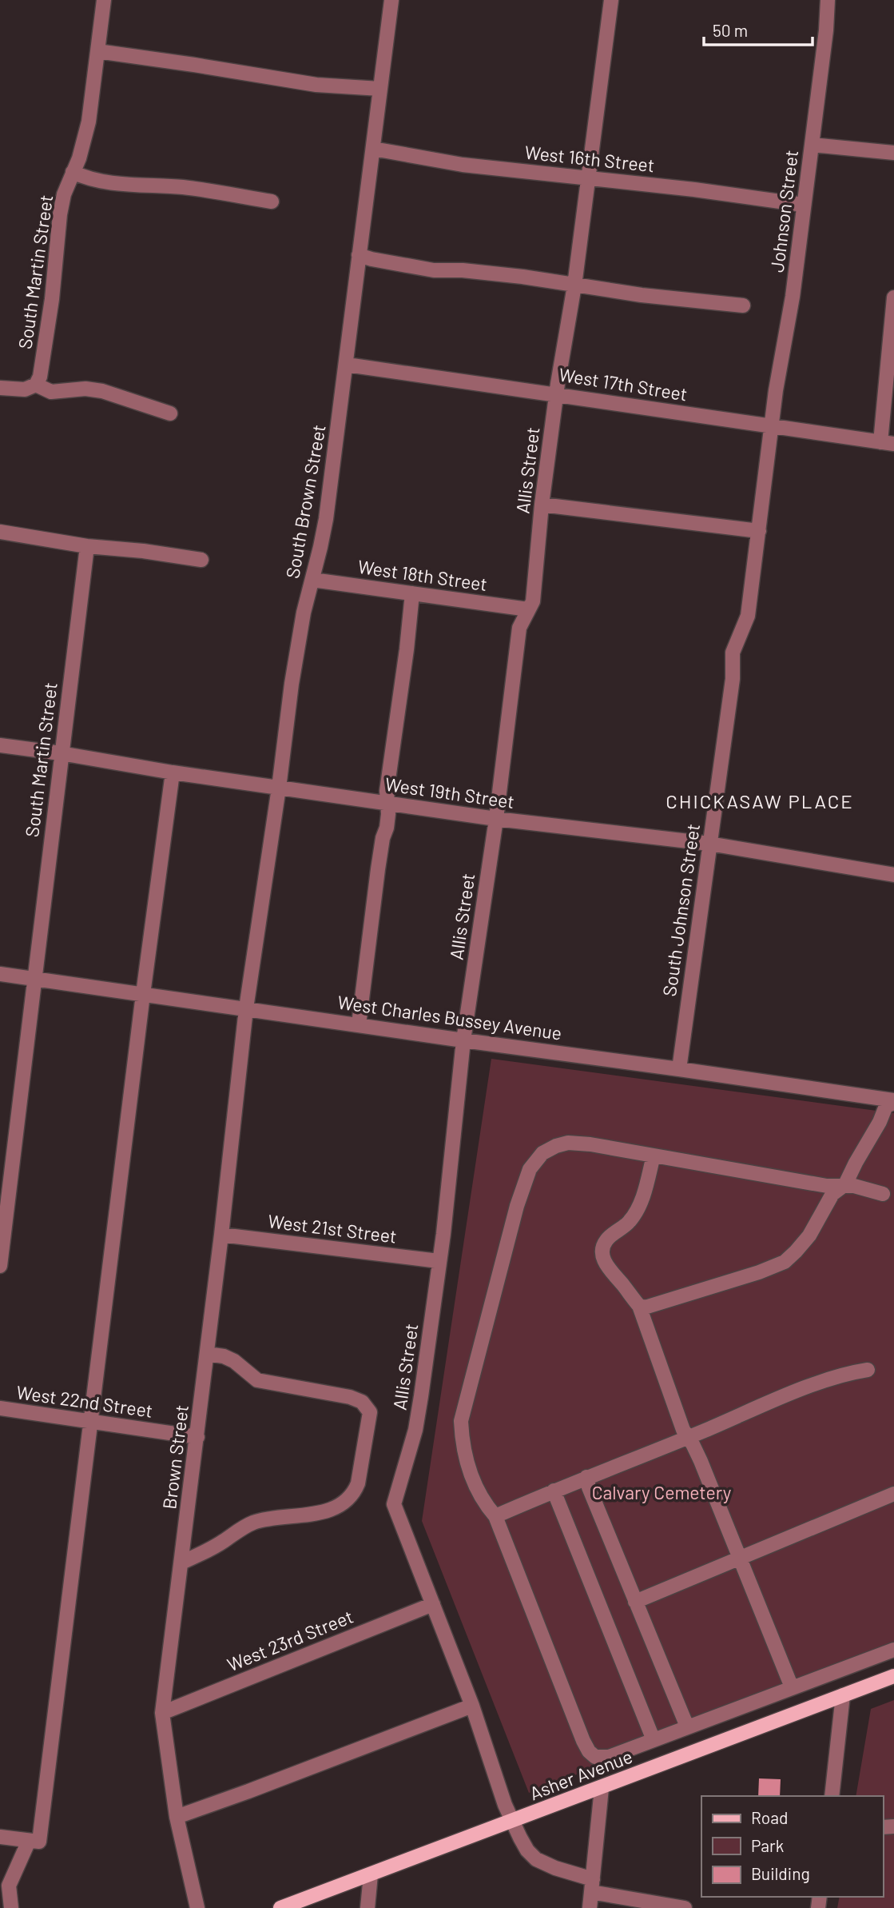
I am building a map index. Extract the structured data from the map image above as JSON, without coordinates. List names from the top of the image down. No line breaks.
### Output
{"streets":{"main road":["Asher Avenue"],"street":["West 16th Street","Johnson Street","South Martin Street","West 17th Street","Allis Street","South Brown Street","West 18th Street","West 19th Street","South Johnson Street","West Charles Bussey Avenue","West 21st Street","West 22nd Street","Brown Street","West 23rd Street"]},"crossings":[["West 16th Street","Johnson Street"],["West 16th Street","Allis Street"],["West 16th Street","South Brown Street"],["Johnson Street","West 17th Street"],["Johnson Street","South Johnson Street"],["South Martin Street","West 19th Street"],["South Martin Street","West Charles Bussey Avenue"],["West 17th Street","Allis Street"],["West 17th Street","South Brown Street"],["West 17th Street","South Johnson Street"],["Allis Street","West 18th Street"],["Allis Street","West 19th Street"],["Allis Street","West Charles Bussey Avenue"],["Allis Street","West 21st Street"],["Allis Street","West 23rd Street"],["Allis Street","Asher Avenue"],["South Brown Street","West 18th Street"],["South Brown Street","West 19th Street"],["South Brown Street","West Charles Bussey Avenue"],["South Brown Street","Brown Street"],["West 19th Street","South Johnson Street"],["South Johnson Street","West Charles Bussey Avenue"],["West Charles Bussey Avenue","Brown Street"],["West 21st Street","Brown Street"],["West 22nd Street","Brown Street"],["Brown Street","West 23rd Street"]],"districts":["CHICKASAW PLACE"],"parks":["Calvary Cemetery"],"legend":["Road","Park","Building"],"scale_bar":"50 m"}
